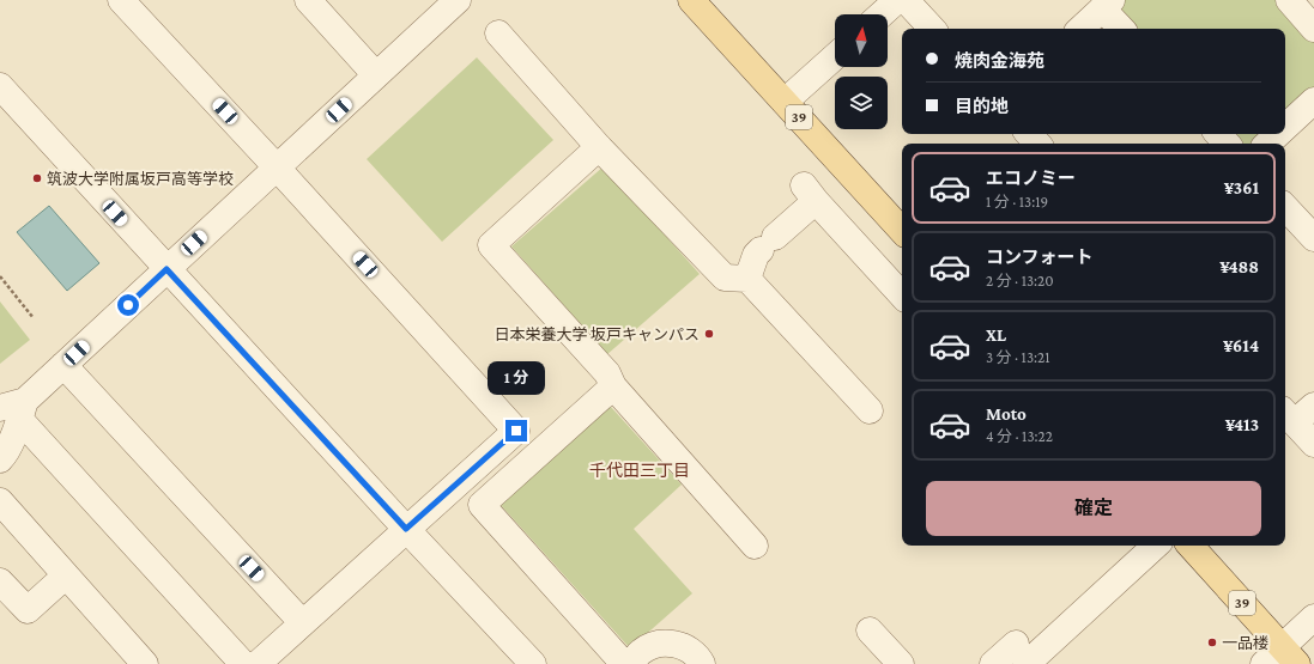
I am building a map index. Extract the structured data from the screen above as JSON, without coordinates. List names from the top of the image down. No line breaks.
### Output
{"streets":{"main road":["39"]},"districts":["千代田三丁目"],"places":["筑波大学附属坂戸高等学校","日本栄養大学 坂戸キャンパス","一品楼"],"north":"top","page":{"banner":["焼肉金海苑","目的地"],"list":[{"name":"エコノミー","note":"1 分 · 13:19","value":"¥361"},{"name":"コンフォート","note":"2 分 · 13:20","value":"¥488"},{"name":"XL","note":"3 分 · 13:21","value":"¥614"},{"name":"Moto","note":"4 分 · 13:22","value":"¥413"}],"bubble":"1 分","buttons":"確定"}}
